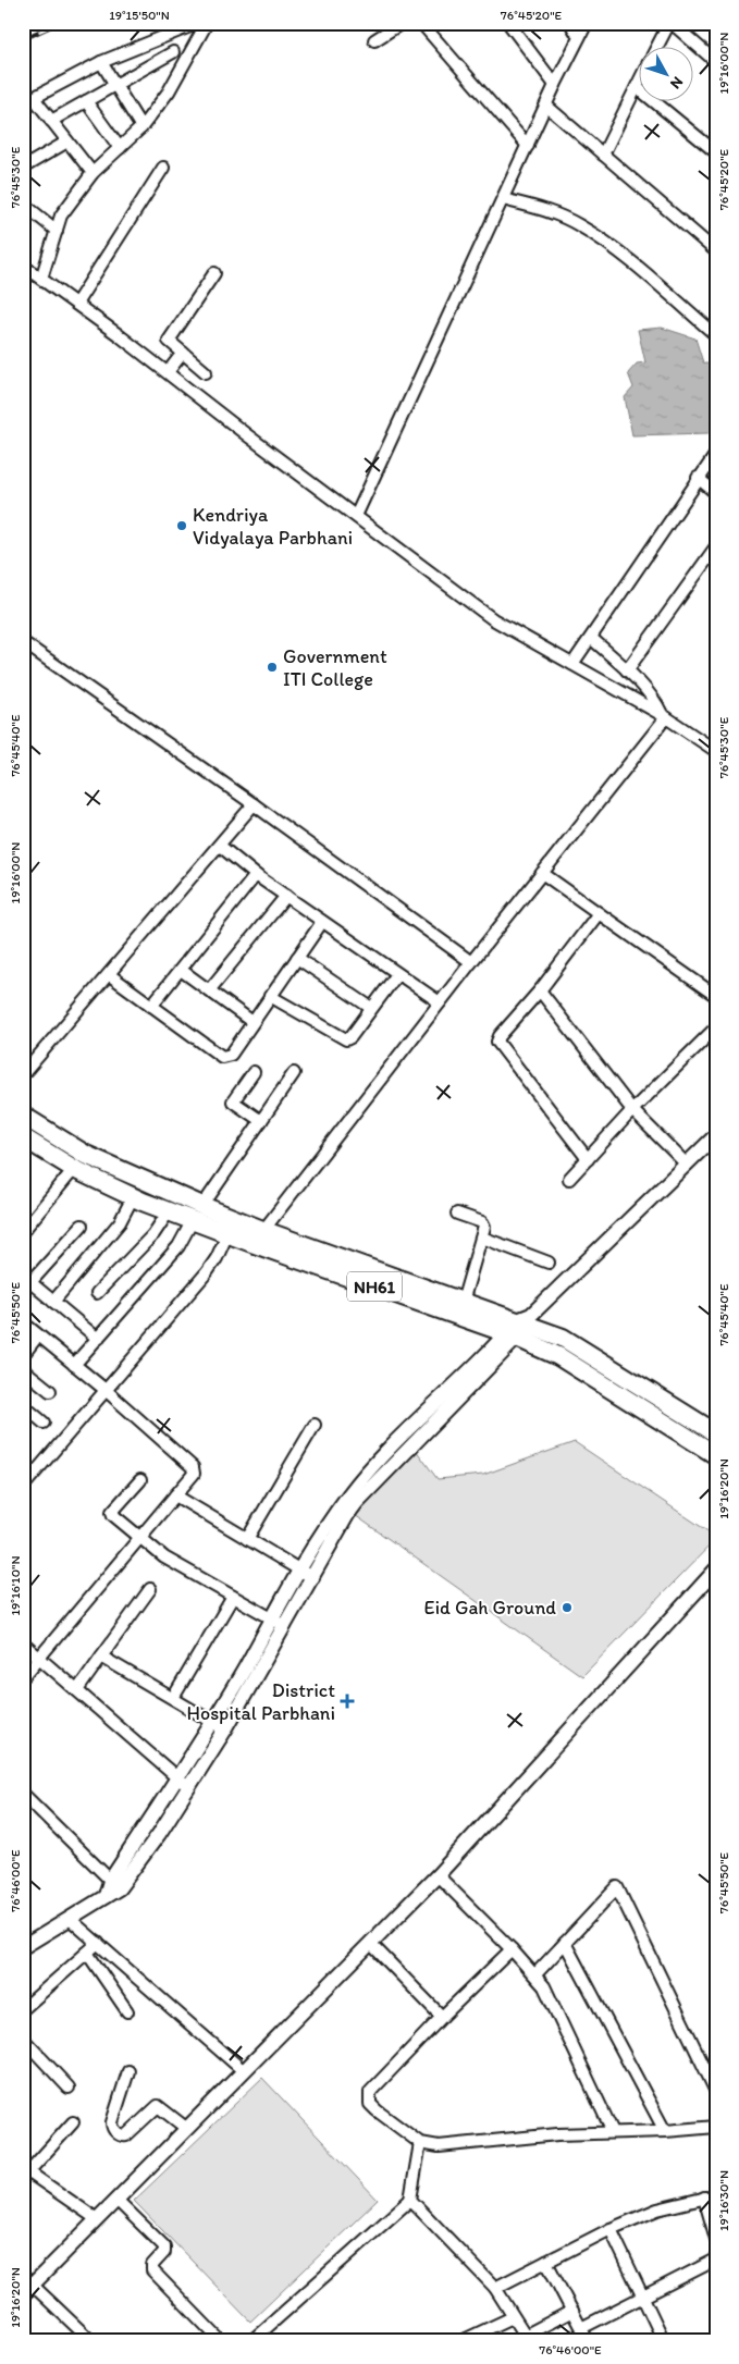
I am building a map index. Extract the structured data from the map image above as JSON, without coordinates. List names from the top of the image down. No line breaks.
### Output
{"streets":{"highway":["NH61"]},"places":{"other":["Kendriya Vidyalaya Parbhani","Government ITI College","Eid Gah Ground"],"health":["District Hospital Parbhani"]},"north":"bottom right","coordinates":["19°15'50\"N","76°45'20\"E","19°16'00\"N","76°45'30\"E","76°45'40\"E","76°45'50\"E","19°16'20\"N","19°16'10\"N","76°46'00\"E","19°16'30\"N"]}
